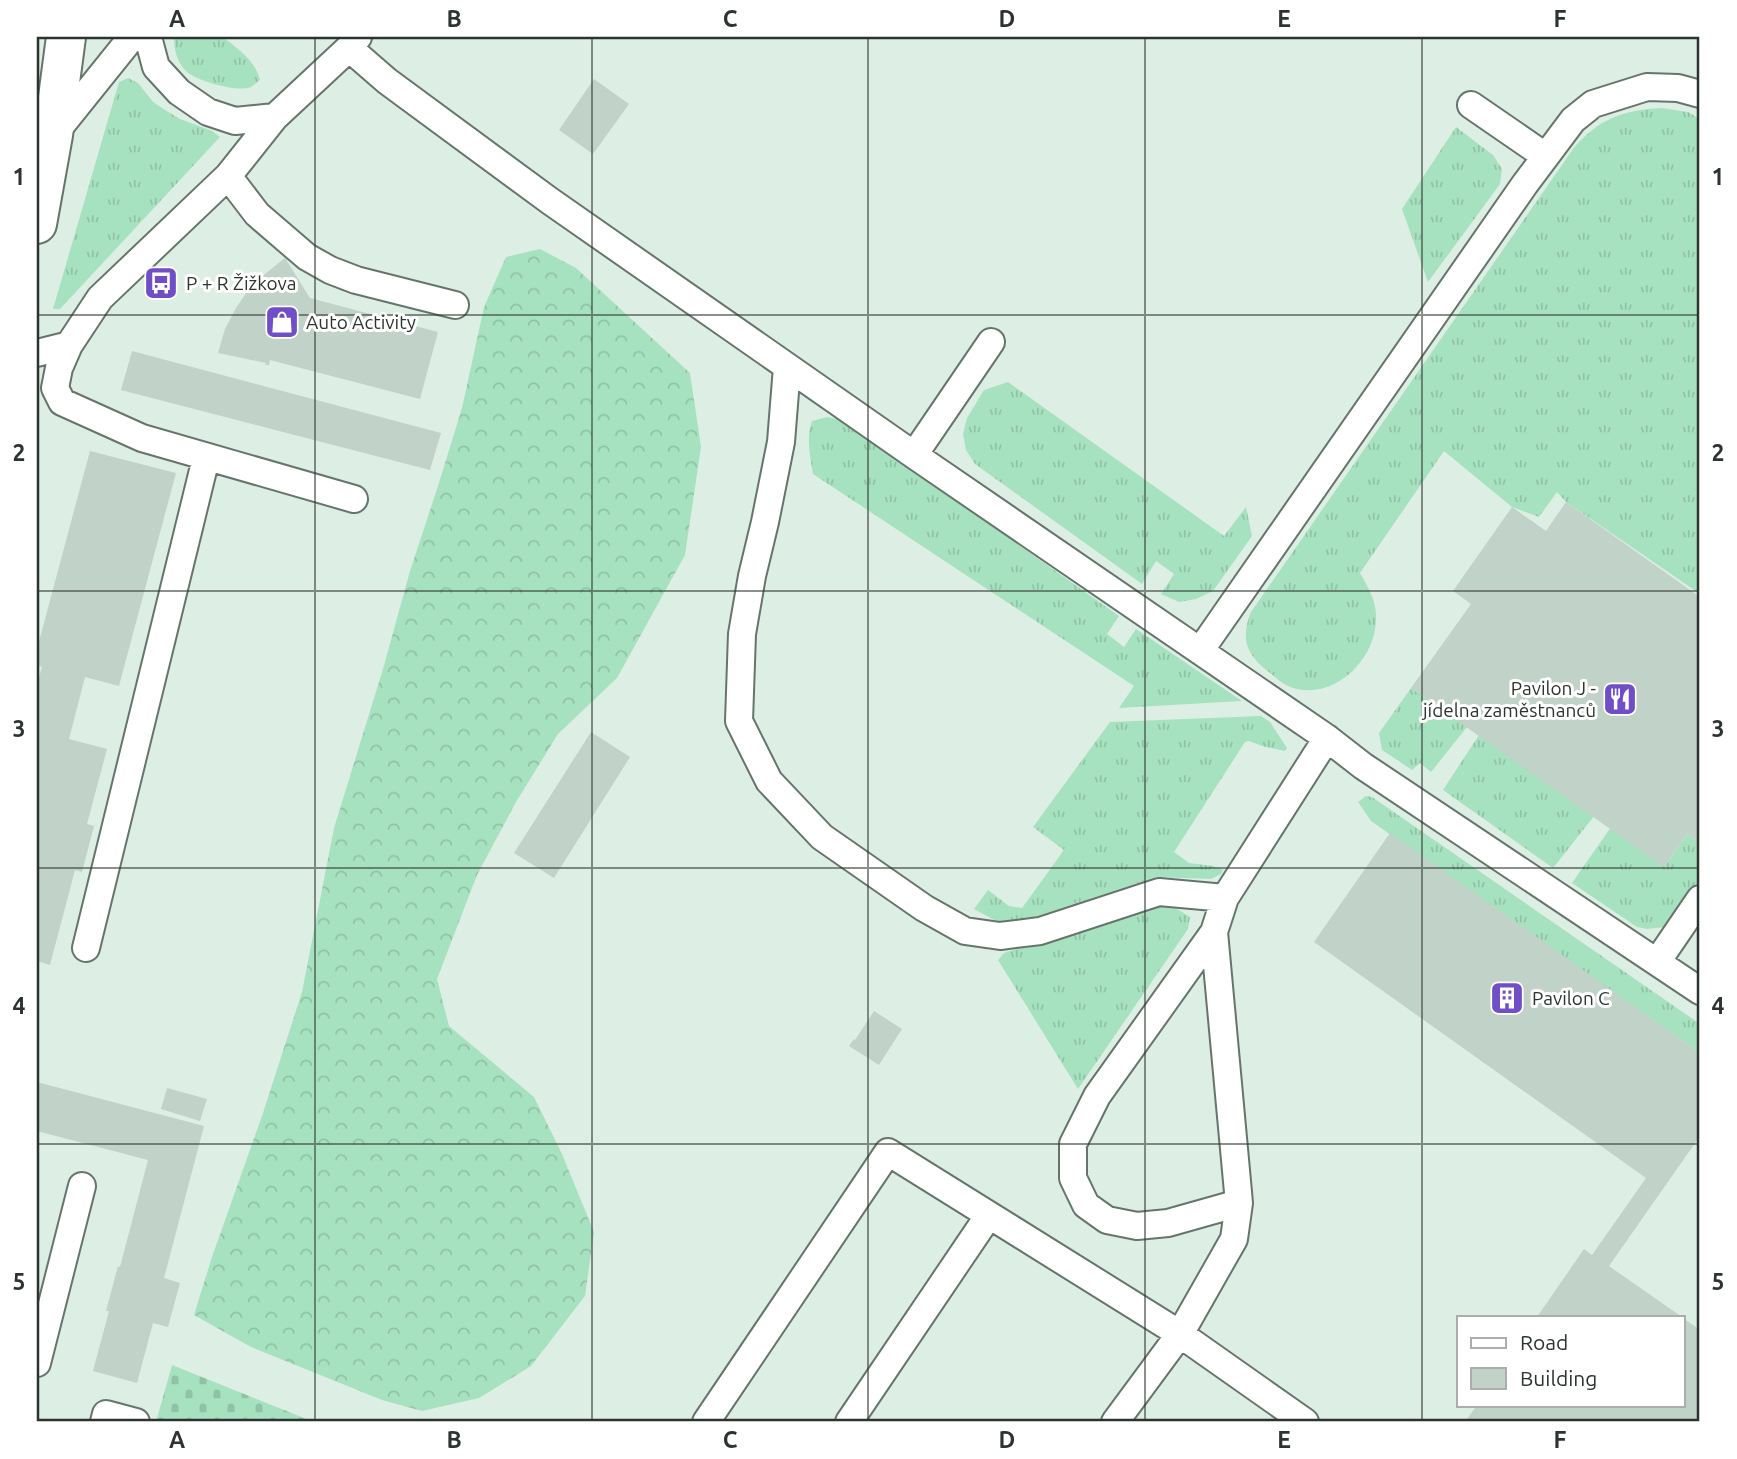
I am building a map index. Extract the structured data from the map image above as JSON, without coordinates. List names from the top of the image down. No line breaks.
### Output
{"places":{"bus stop":["P + R Žižkova"],"shop":["Auto Activity"],"restaurant":["Pavilon J - jídelna zaměstnanců"],"building":["Pavilon C"]},"legend":["Road","Building"],"grid":{"columns":["A","B","C","D","E","F"],"rows":["1","2","3","4","5"]}}
